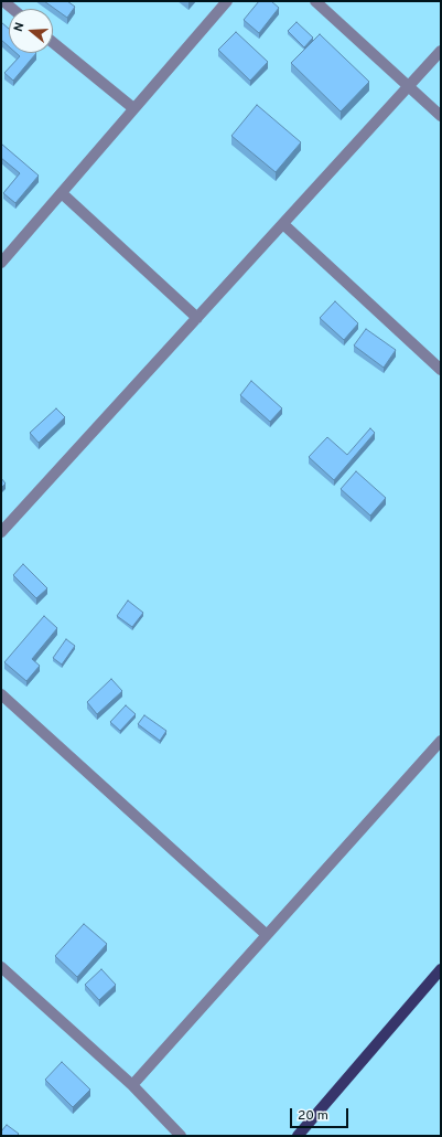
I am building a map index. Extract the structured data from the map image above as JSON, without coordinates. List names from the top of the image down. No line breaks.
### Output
{"scale_bar":"20 m","north":"left"}
